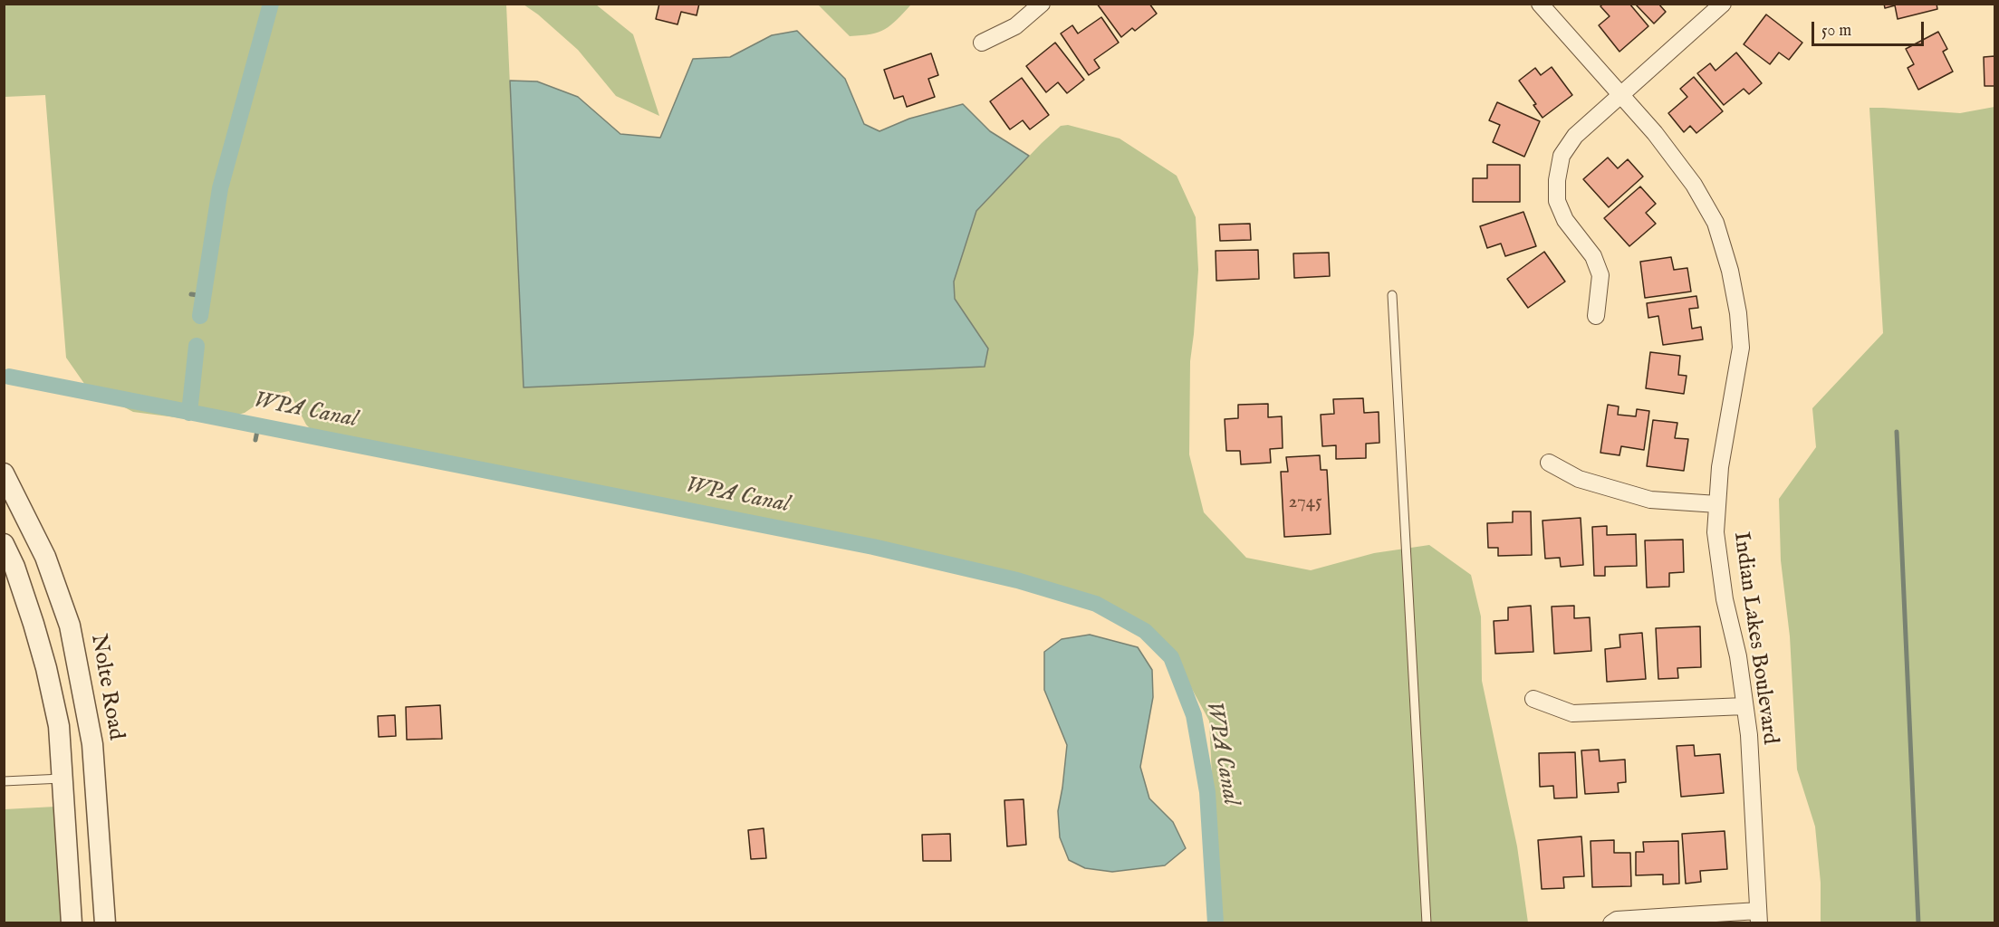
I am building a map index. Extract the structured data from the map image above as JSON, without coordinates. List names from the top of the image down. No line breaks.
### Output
{"streets":{"street":["Indian Lakes Boulevard","Nolte Road"]},"water":["WPA Canal"],"house_numbers":["2745"],"scale_bar":"50 m"}
